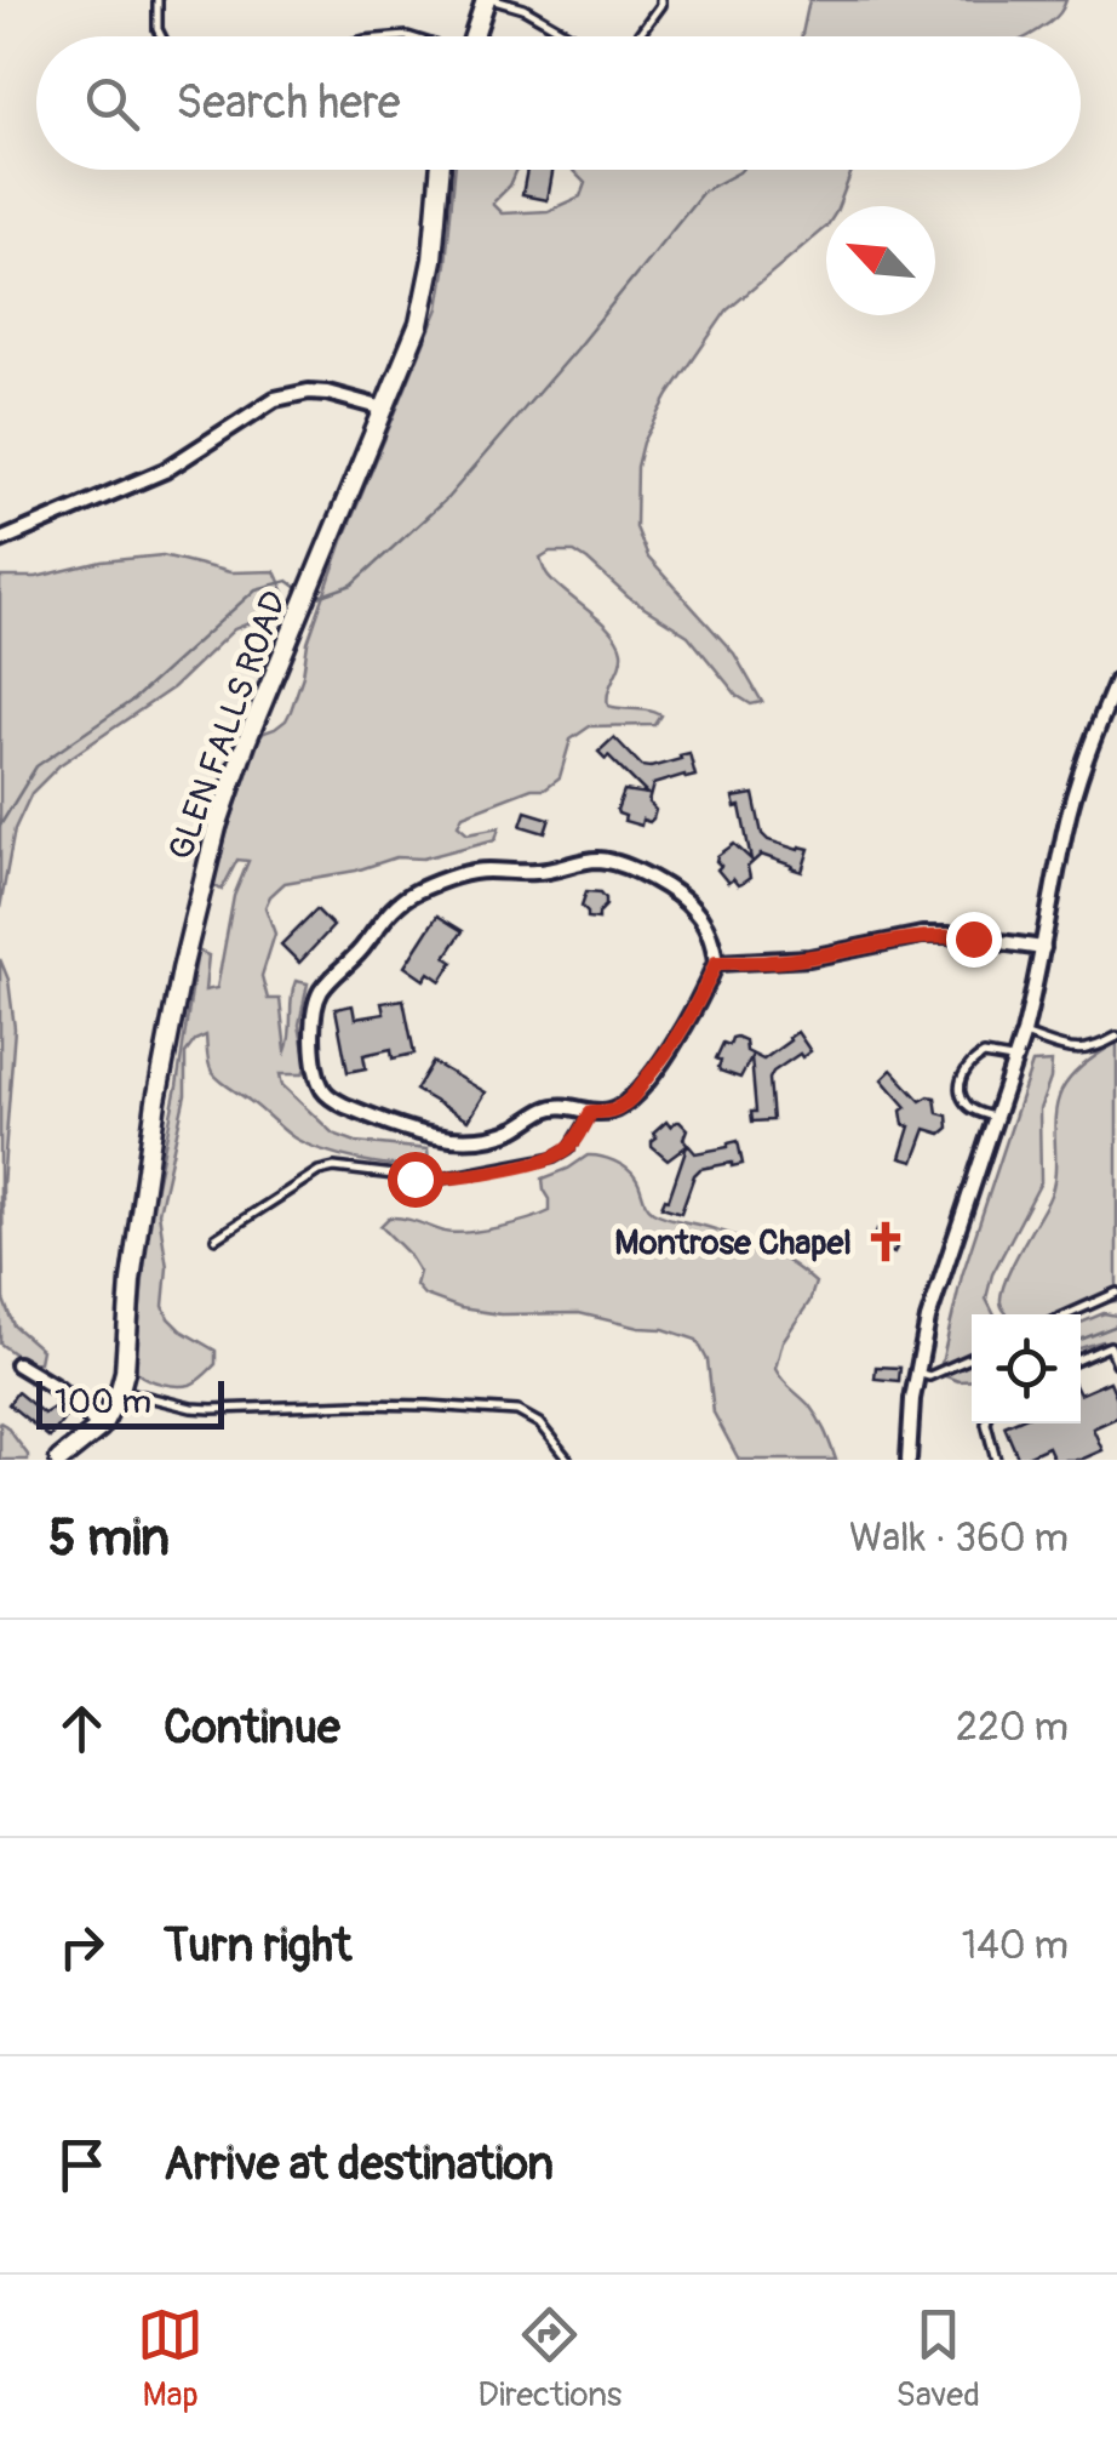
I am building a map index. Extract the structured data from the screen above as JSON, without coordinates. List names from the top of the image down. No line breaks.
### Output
{"streets":{"street":["GLEN FALLS ROAD"]},"places":{"church":["Montrose Chapel"]},"scale_bar":"100 m","north":"top left","page":{"search":"Search here","scale":"100 m","heading":["5 min","Walk · 360 m"],"list":[["Continue","220 m"],["Turn right","140 m"],"Arrive at destination"],"nav":["Map","Directions","Saved"]}}
